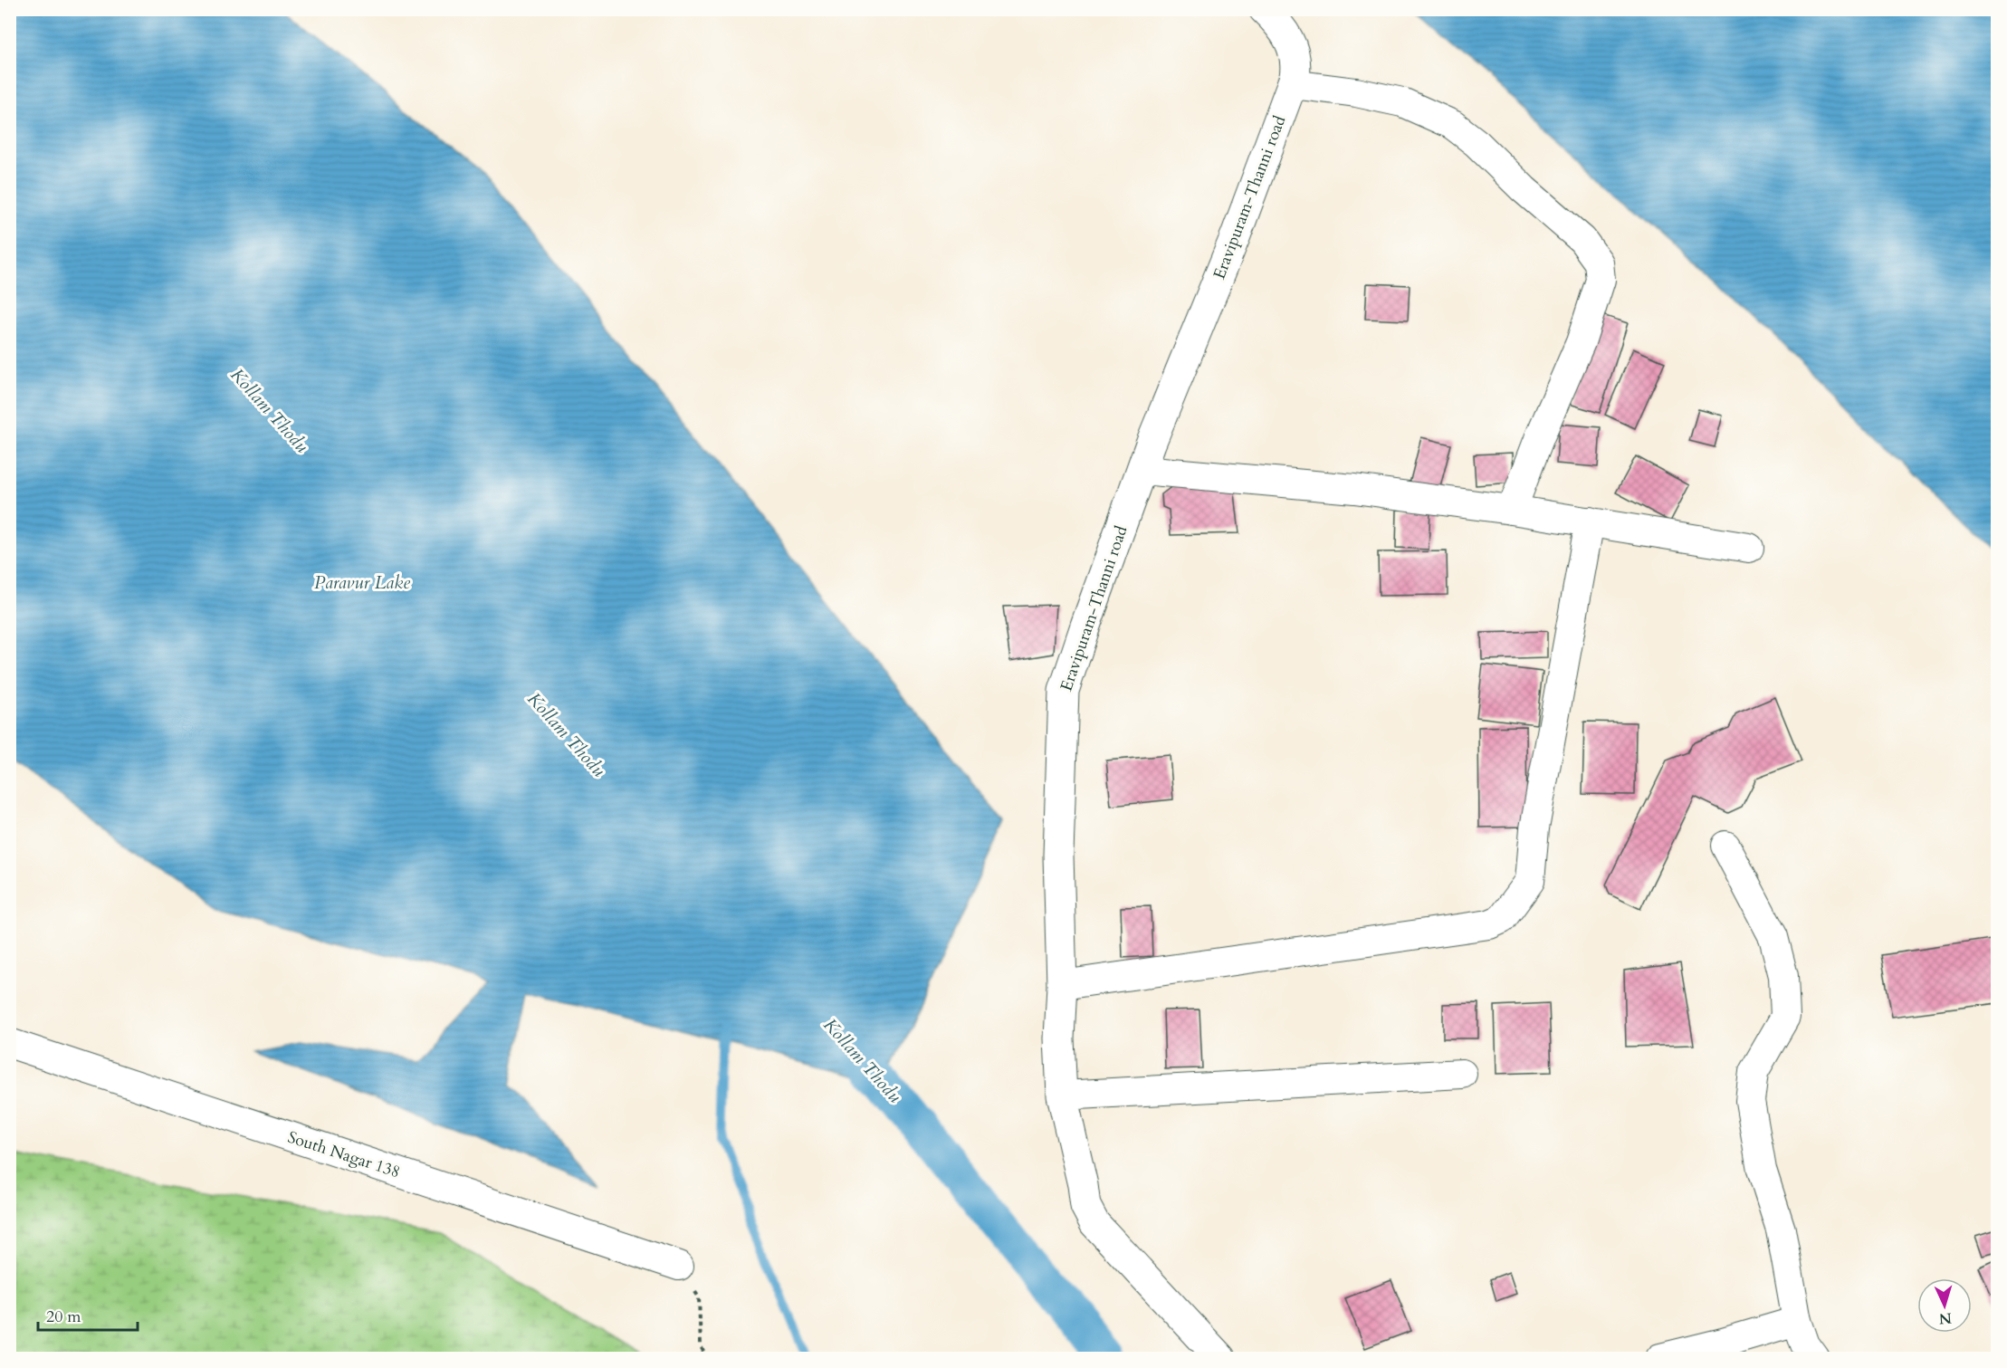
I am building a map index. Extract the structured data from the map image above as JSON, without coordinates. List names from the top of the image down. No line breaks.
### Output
{"streets":{"main road":["Eravipuram-Thanni road"],"street":["South Nagar 138"]},"water":["Kollam Thodu","Paravur Lake"],"scale_bar":"20 m","north":"bottom"}
